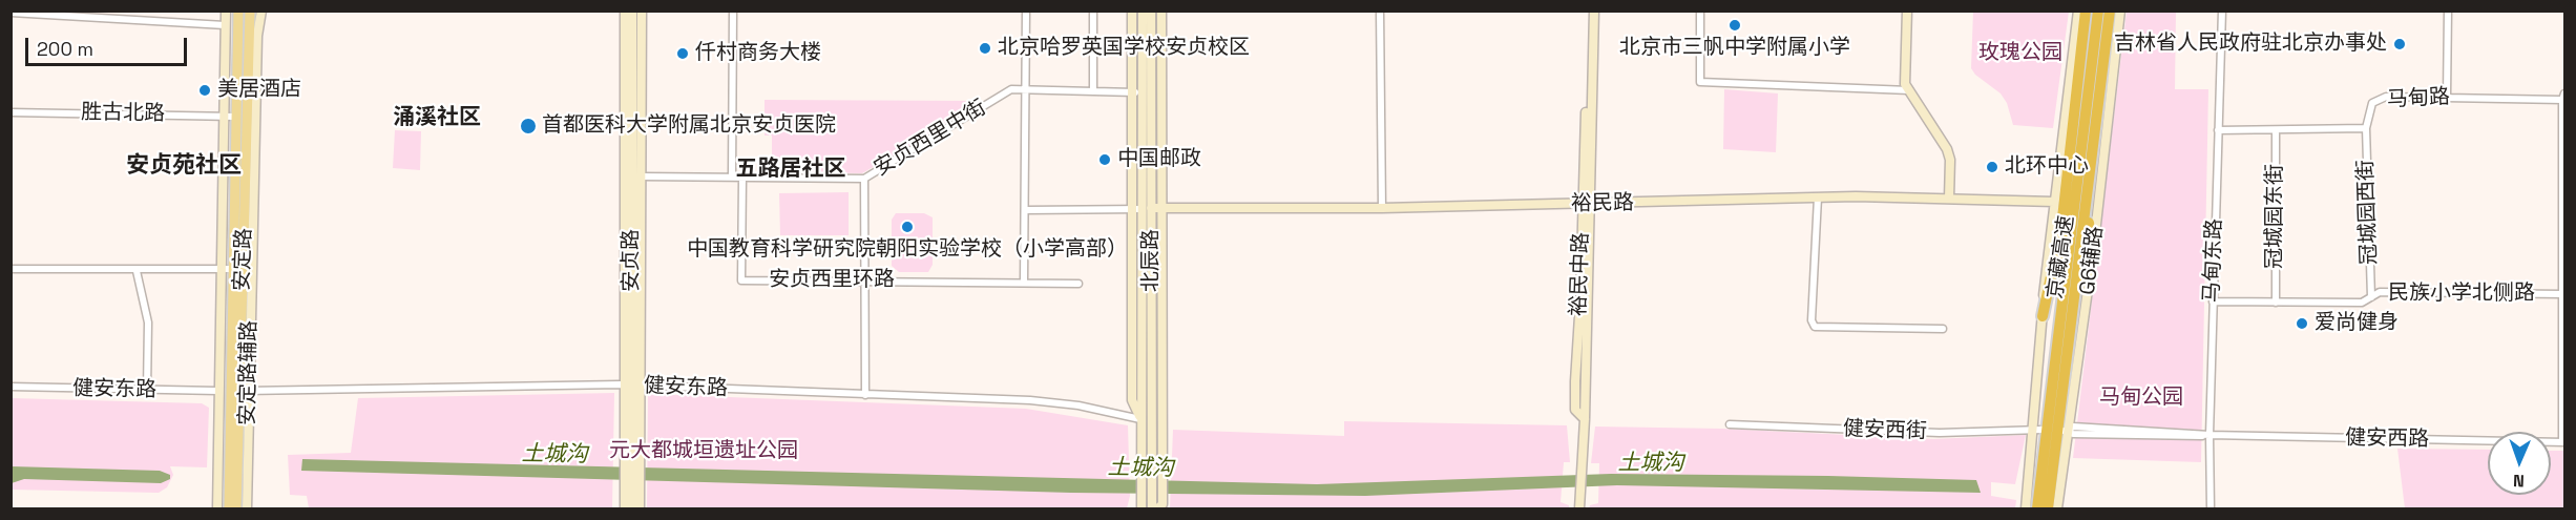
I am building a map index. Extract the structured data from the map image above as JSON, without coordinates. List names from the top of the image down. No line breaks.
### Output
{"streets":{"highway":["京藏高速"],"main road":["安定路"],"street":["马甸路","胜古北路","安贞西里中街","裕民路","冠城园西街","冠城园东街","安贞路","北辰路","G6辅路","马甸东路","裕民中路","安贞西里环路","民族小学北侧路","安定路辅路","健安东路","健安西街","健安西路"]},"crossings":[["马甸路","冠城园西街"],["马甸路","冠城园东街"],["马甸路","马甸东路"],["胜古北路","安定路"],["胜古北路","安定路辅路"],["安贞西里中街","安贞路"],["安贞西里中街","北辰路"],["安贞西里中街","安贞西里环路"],["裕民路","北辰路"],["裕民路","裕民中路"],["冠城园西街","民族小学北侧路"],["冠城园东街","民族小学北侧路"],["安定路","安定路辅路"],["安定路","健安东路"],["安贞路","健安东路"],["北辰路","健安东路"],["G6辅路","健安西路"],["马甸东路","民族小学北侧路"],["马甸东路","健安西路"],["安定路辅路","健安东路"]],"districts":["涌溪社区","安贞苑社区","五路居社区"],"water":["土城沟"],"parks":["玫瑰公园","马甸公园","元大都城垣遗址公园"],"places":["北京市三帆中学附属小学","吉林省人民政府驻北京办事处","北京哈罗英国学校安贞校区","仟村商务大楼","美居酒店","首都医科大学附属北京安贞医院","中国邮政","北环中心","中国教育科学研究院朝阳实验学校（小学高部）","爱尚健身"],"scale_bar":"200 m","north":"bottom"}
